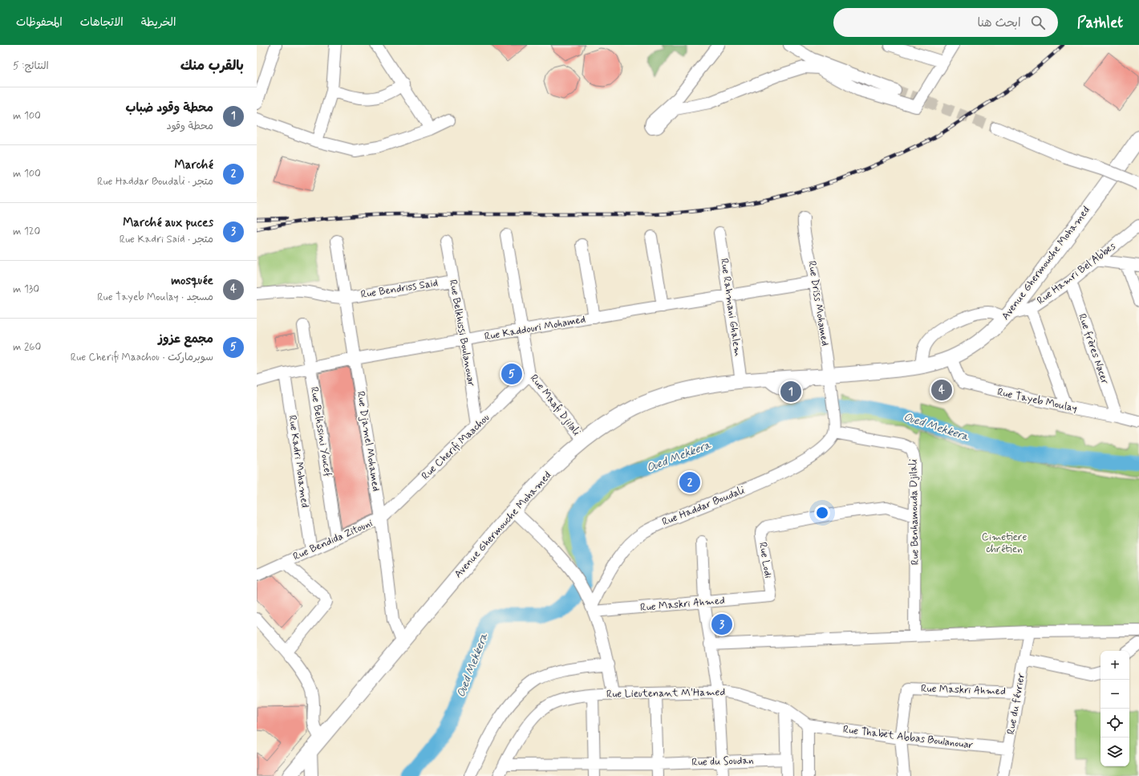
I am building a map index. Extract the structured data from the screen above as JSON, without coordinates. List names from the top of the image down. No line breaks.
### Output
{"streets":{"main road":["Avenue Ghermouche Mohamed"],"street":["Rue Hamri Bel Abbes","Rue Bendriss Said","Rue Driss Mohamed","Rue Rahmani Ghalem","Rue Kaddouri Mohamed","Rue Belkhissi Boulanouar","Rue frères Nacer","Rue Tayeb Moulay","Rue Maafi Djilali","Rue Belhssini Youcef","Rue Djamel Mohamed","Rue Cherifi Maachou","Rue Kadri Mohamed","Rue Haddar Boudali","Rue Benhamouda Djilali","Rue Bendida Zitouni","Rue Lodi","Rue Maskri Ahmed","Rue Lieutenant M'Hamed","Rue du février","Rue Thabet Abbas Boulanouar","Rue du Soudan"]},"crossings":[["Avenue Ghermouche Mohamed","Rue Hamri Bel Abbes"],["Avenue Ghermouche Mohamed","Rue Driss Mohamed"],["Avenue Ghermouche Mohamed","Rue Rahmani Ghalem"],["Avenue Ghermouche Mohamed","Rue Tayeb Moulay"],["Avenue Ghermouche Mohamed","Rue Maafi Djilali"],["Avenue Ghermouche Mohamed","Rue Djamel Mohamed"],["Rue Hamri Bel Abbes","Rue frères Nacer"],["Rue Bendriss Said","Rue Belkhissi Boulanouar"],["Rue Bendriss Said","Rue Djamel Mohamed"],["Rue Driss Mohamed","Rue Kaddouri Mohamed"],["Rue Driss Mohamed","Rue Haddar Boudali"],["Rue Driss Mohamed","Rue Benhamouda Djilali"],["Rue Rahmani Ghalem","Rue Kaddouri Mohamed"],["Rue Kaddouri Mohamed","Rue Belkhissi Boulanouar"],["Rue Kaddouri Mohamed","Rue Maafi Djilali"],["Rue Kaddouri Mohamed","Rue Belhssini Youcef"],["Rue Kaddouri Mohamed","Rue Djamel Mohamed"],["Rue Kaddouri Mohamed","Rue Kadri Mohamed"],["Rue Belkhissi Boulanouar","Rue Cherifi Maachou"],["Rue frères Nacer","Rue Tayeb Moulay"],["Rue Maafi Djilali","Rue Cherifi Maachou"],["Rue Belhssini Youcef","Rue Bendida Zitouni"],["Rue Djamel Mohamed","Rue Cherifi Maachou"],["Rue Djamel Mohamed","Rue Bendida Zitouni"],["Rue Cherifi Maachou","Rue Bendida Zitouni"],["Rue Kadri Mohamed","Rue Bendida Zitouni"],["Rue Haddar Boudali","Rue Benhamouda Djilali"],["Rue Haddar Boudali","Rue Maskri Ahmed"],["Rue Benhamouda Djilali","Rue Lodi"],["Rue Lodi","Rue Maskri Ahmed"],["Rue Maskri Ahmed","Rue du février"],["Rue Maskri Ahmed","Rue Thabet Abbas Boulanouar"],["Rue Lieutenant M'Hamed","Rue Thabet Abbas Boulanouar"],["Rue Lieutenant M'Hamed","Rue du Soudan"],["Rue du février","Rue Thabet Abbas Boulanouar"]],"water":["Oued Mekkera"],"parks":["Cimetiere chrétien"],"page":{"header":"Pathlet","search":"ابحث هنا","nav":["الخريطة","الاتجاهات","المحفوظات"],"heading":["بالقرب منك","النتائج: 5"],"list":[{"mark":"1","name":"محطة وقود ضباب","note":"محطة وقود","value":"100 m"},{"mark":"2","name":"Marché","note":"متجر · Rue Haddar Boudali","value":"100 m"},{"mark":"3","name":"Marché aux puces","note":"متجر · Rue Kadri Said","value":"120 m"},{"mark":"4","name":"mosquée","note":"مسجد · Rue Tayeb Moulay","value":"130 m"},{"mark":"5","name":"مجمع عزوز","note":"سوبرماركت · Rue Cherifi Maachou","value":"260 m"}],"pins":["5","4","1","2","3"],"map_buttons":["+","−"]}}
